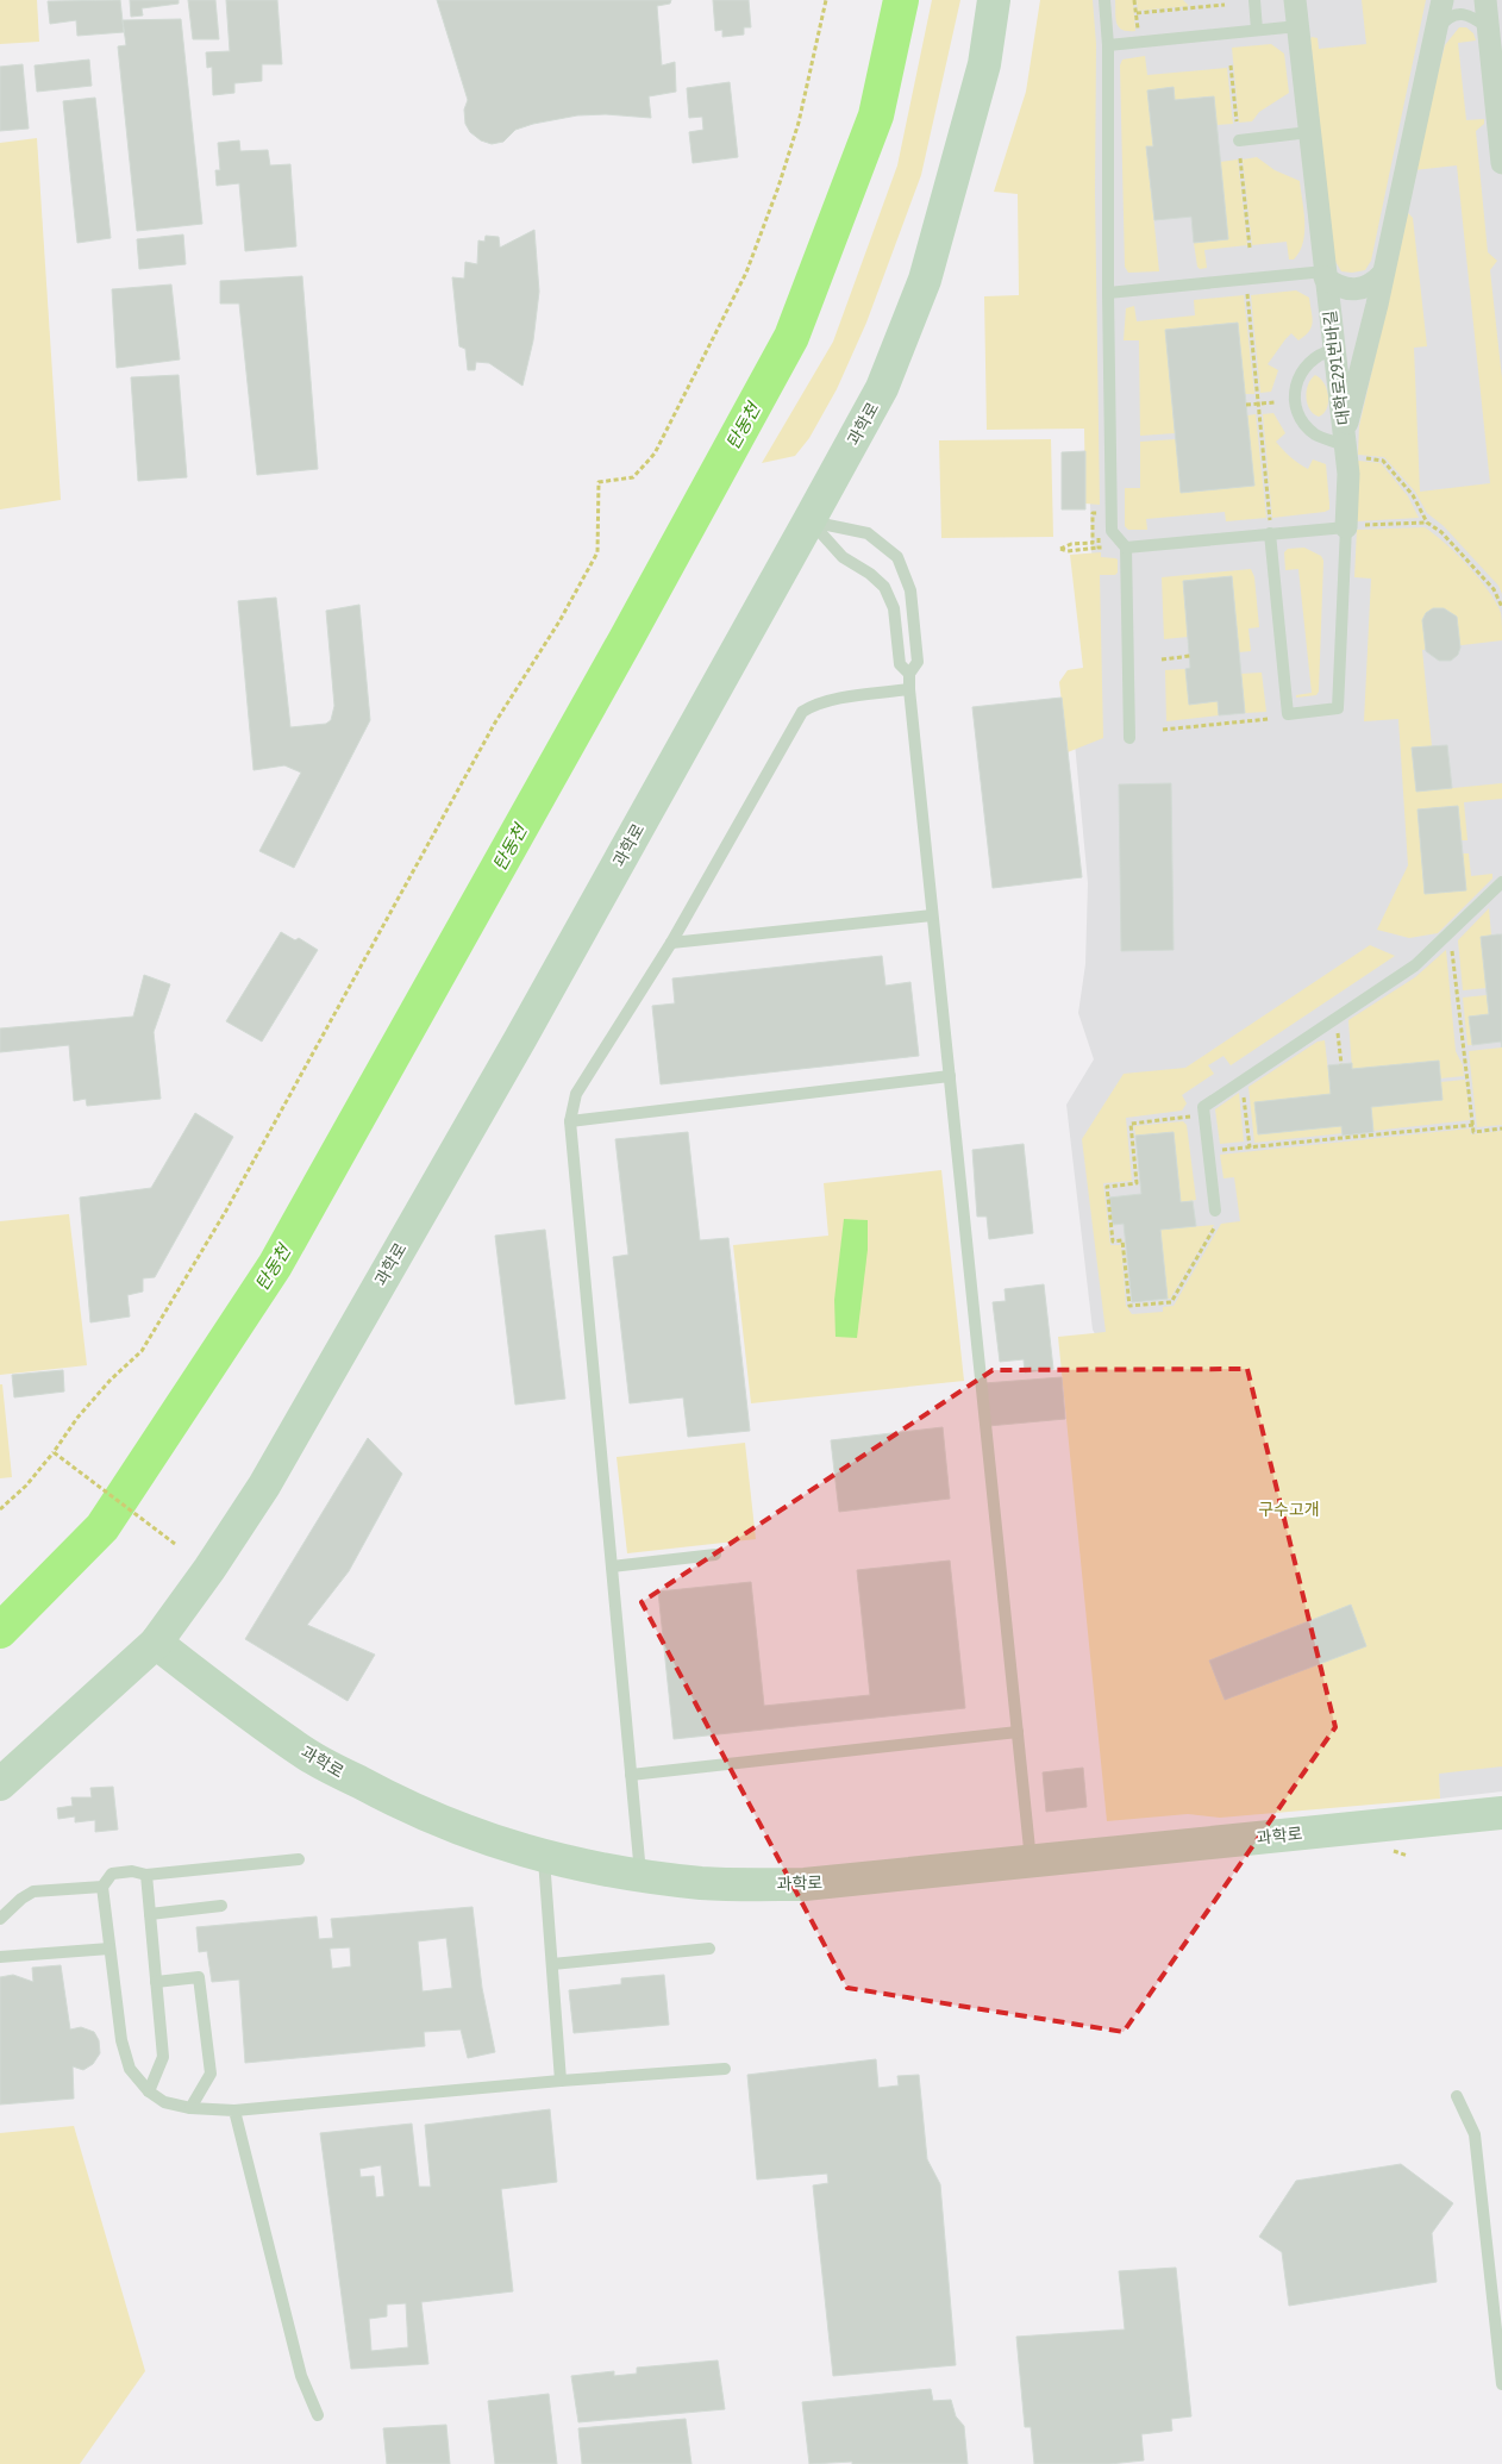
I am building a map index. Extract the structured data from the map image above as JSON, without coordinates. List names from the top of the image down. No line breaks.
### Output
{"streets":{"main road":["과학로"],"street":["대학로291번바길"]},"water":["탄동천"],"parks":["구수고개"]}
